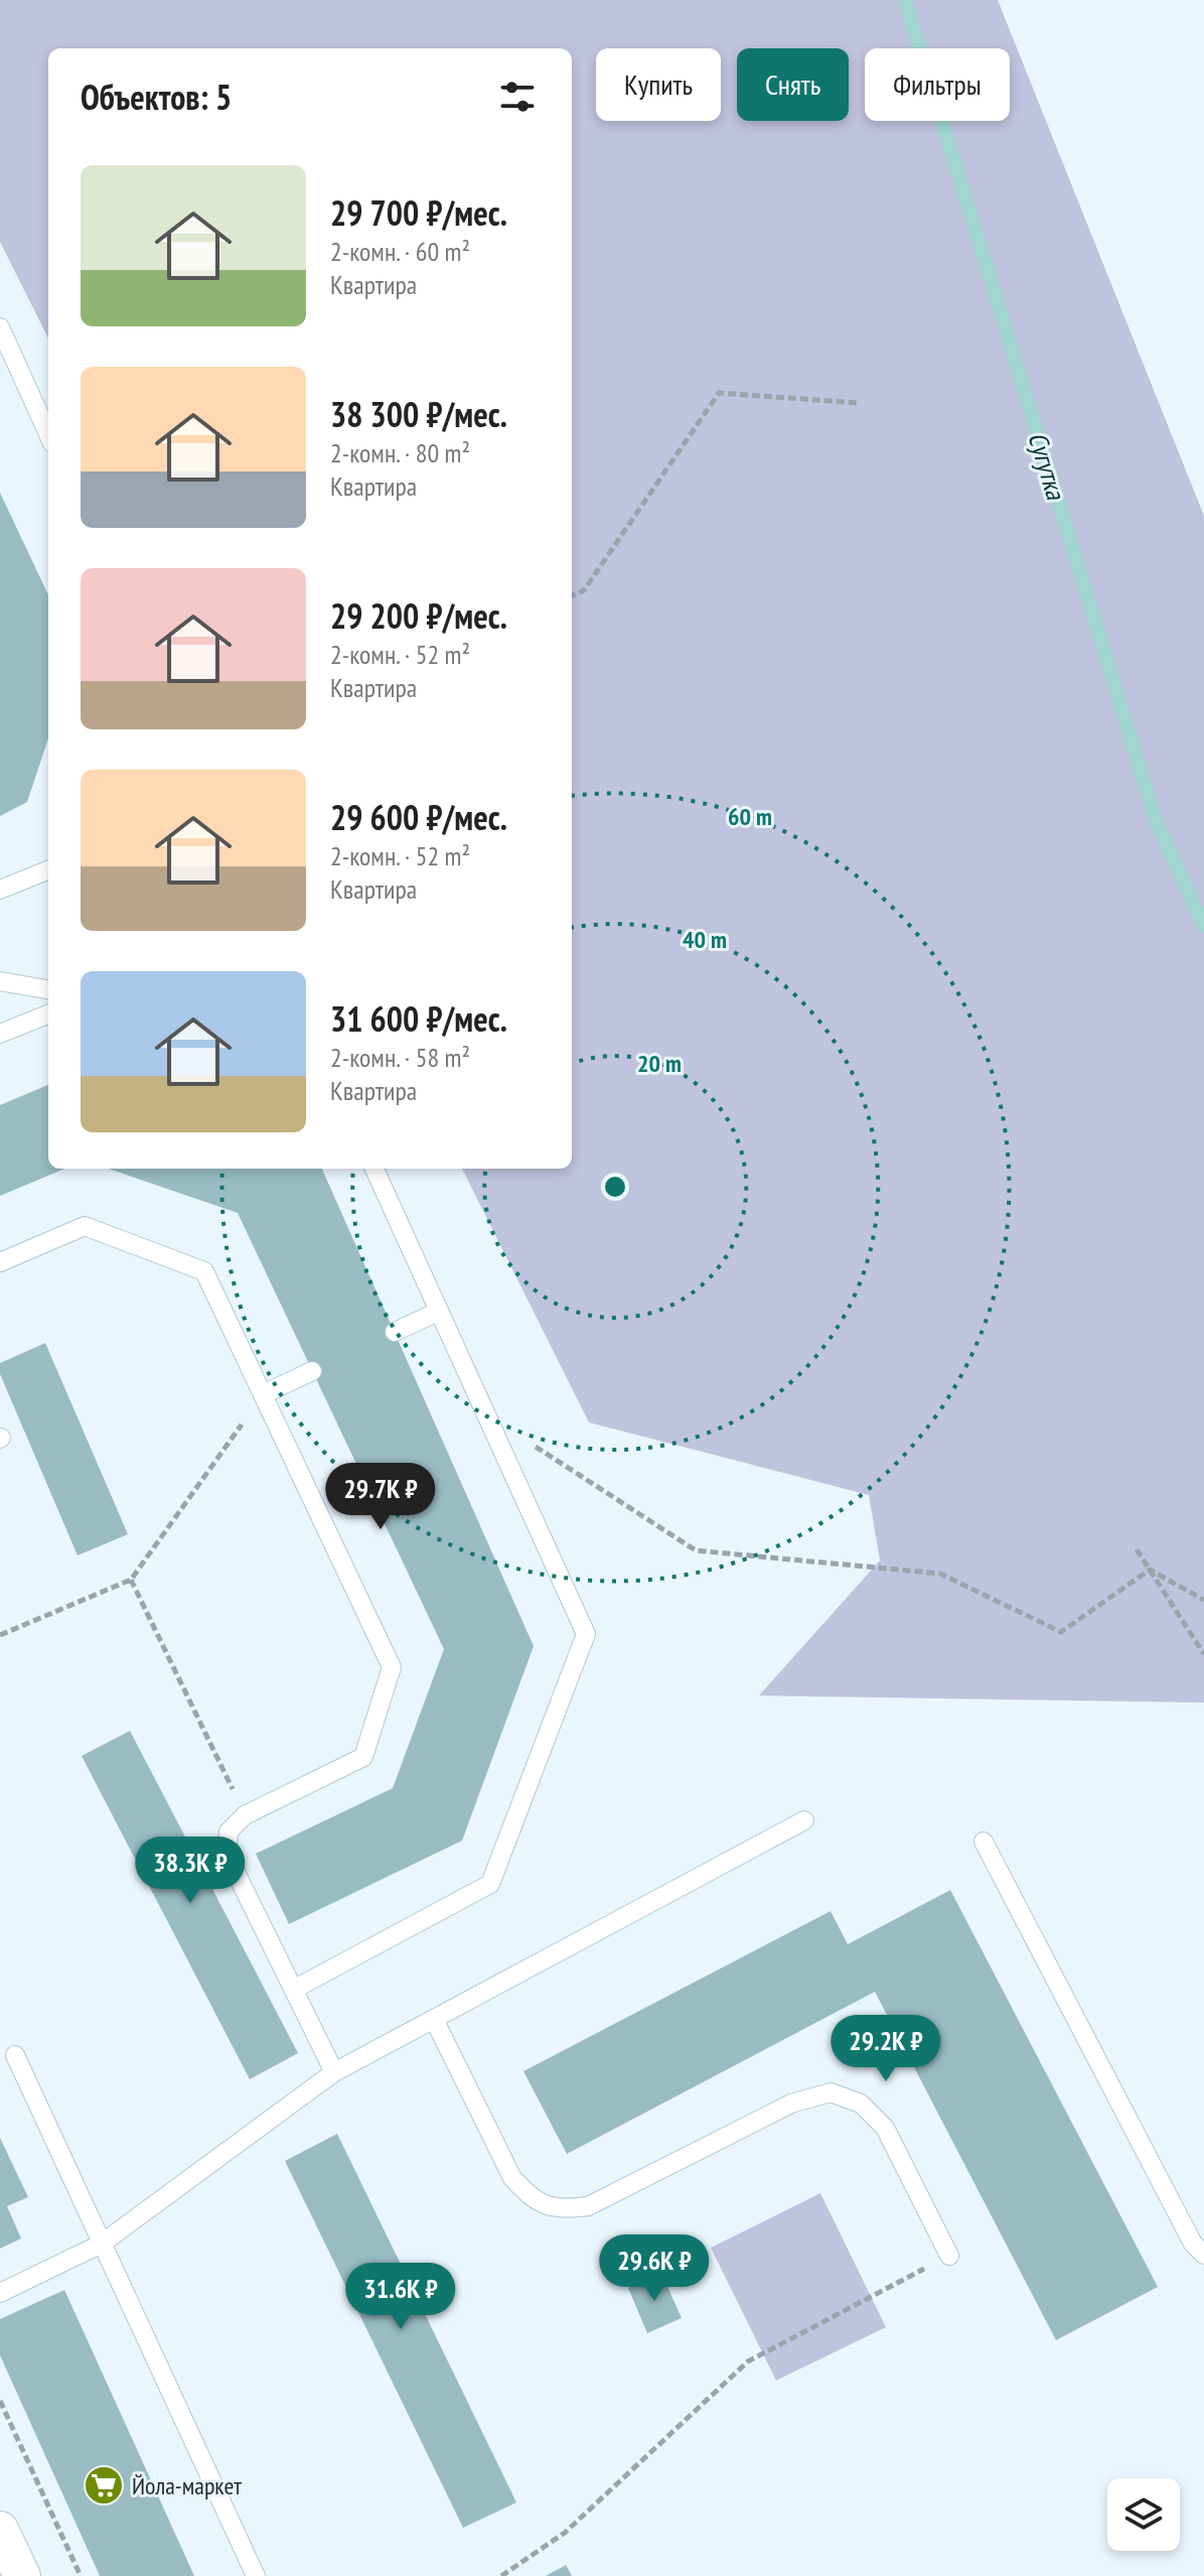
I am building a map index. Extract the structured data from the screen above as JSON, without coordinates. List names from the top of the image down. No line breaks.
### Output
{"water":["Сугутка"],"places":{"supermarket":["Йола-маркет"]},"page":{"chip":["Купить","Снять","Фильтры"],"heading":"Объектов: 5","list":[{"name":"29 700 ₽/мес.","note":"2-комн. · 60 m² · Квартира"},{"name":"38 300 ₽/мес.","note":"2-комн. · 80 m² · Квартира"},{"name":"29 200 ₽/мес.","note":"2-комн. · 52 m² · Квартира"},{"name":"29 600 ₽/мес.","note":"2-комн. · 52 m² · Квартира"},{"name":"31 600 ₽/мес.","note":"2-комн. · 58 m² · Квартира"}],"price":["29.7K ₽","38.3K ₽","29.2K ₽","29.6K ₽","31.6K ₽"]},"rings":["60 m","40 m","20 m"]}
